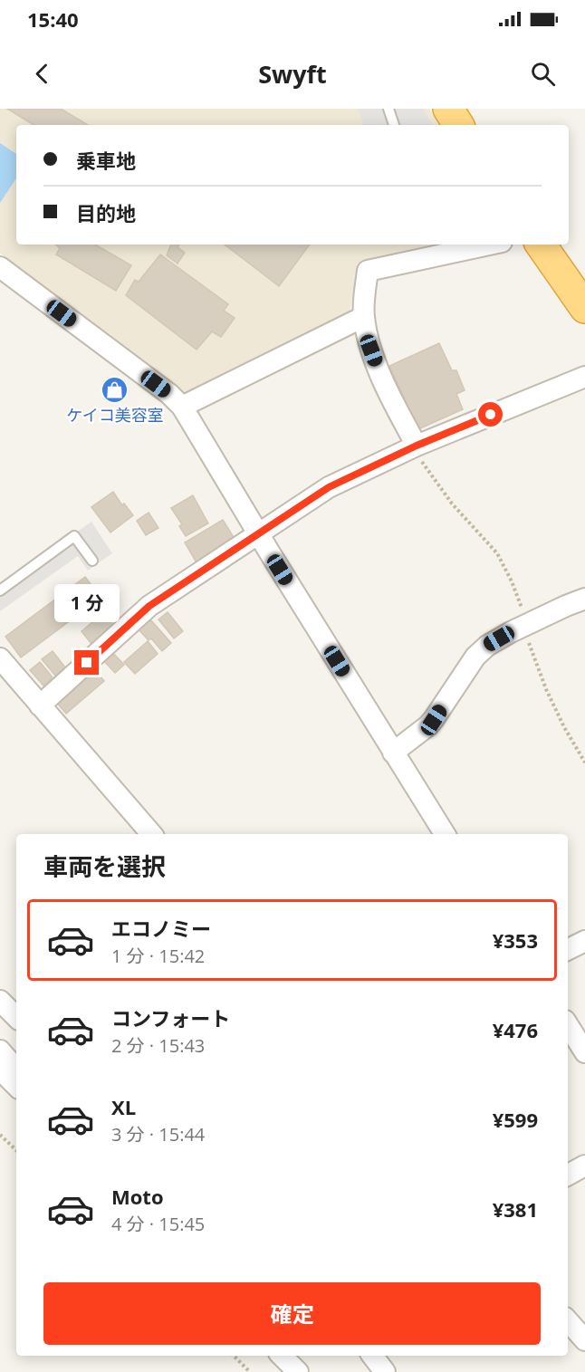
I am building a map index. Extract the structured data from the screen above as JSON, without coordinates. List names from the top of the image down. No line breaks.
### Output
{"places":{"shop":["ケイコ美容室"]},"page":{"status":"15:40","header":"Swyft","banner":["乗車地","目的地"],"bubble":"1 分","heading":"車両を選択","list":[{"name":"エコノミー","note":"1 分 · 15:42","value":"¥353"},{"name":"コンフォート","note":"2 分 · 15:43","value":"¥476"},{"name":"XL","note":"3 分 · 15:44","value":"¥599"},{"name":"Moto","note":"4 分 · 15:45","value":"¥381"}],"buttons":"確定"}}
